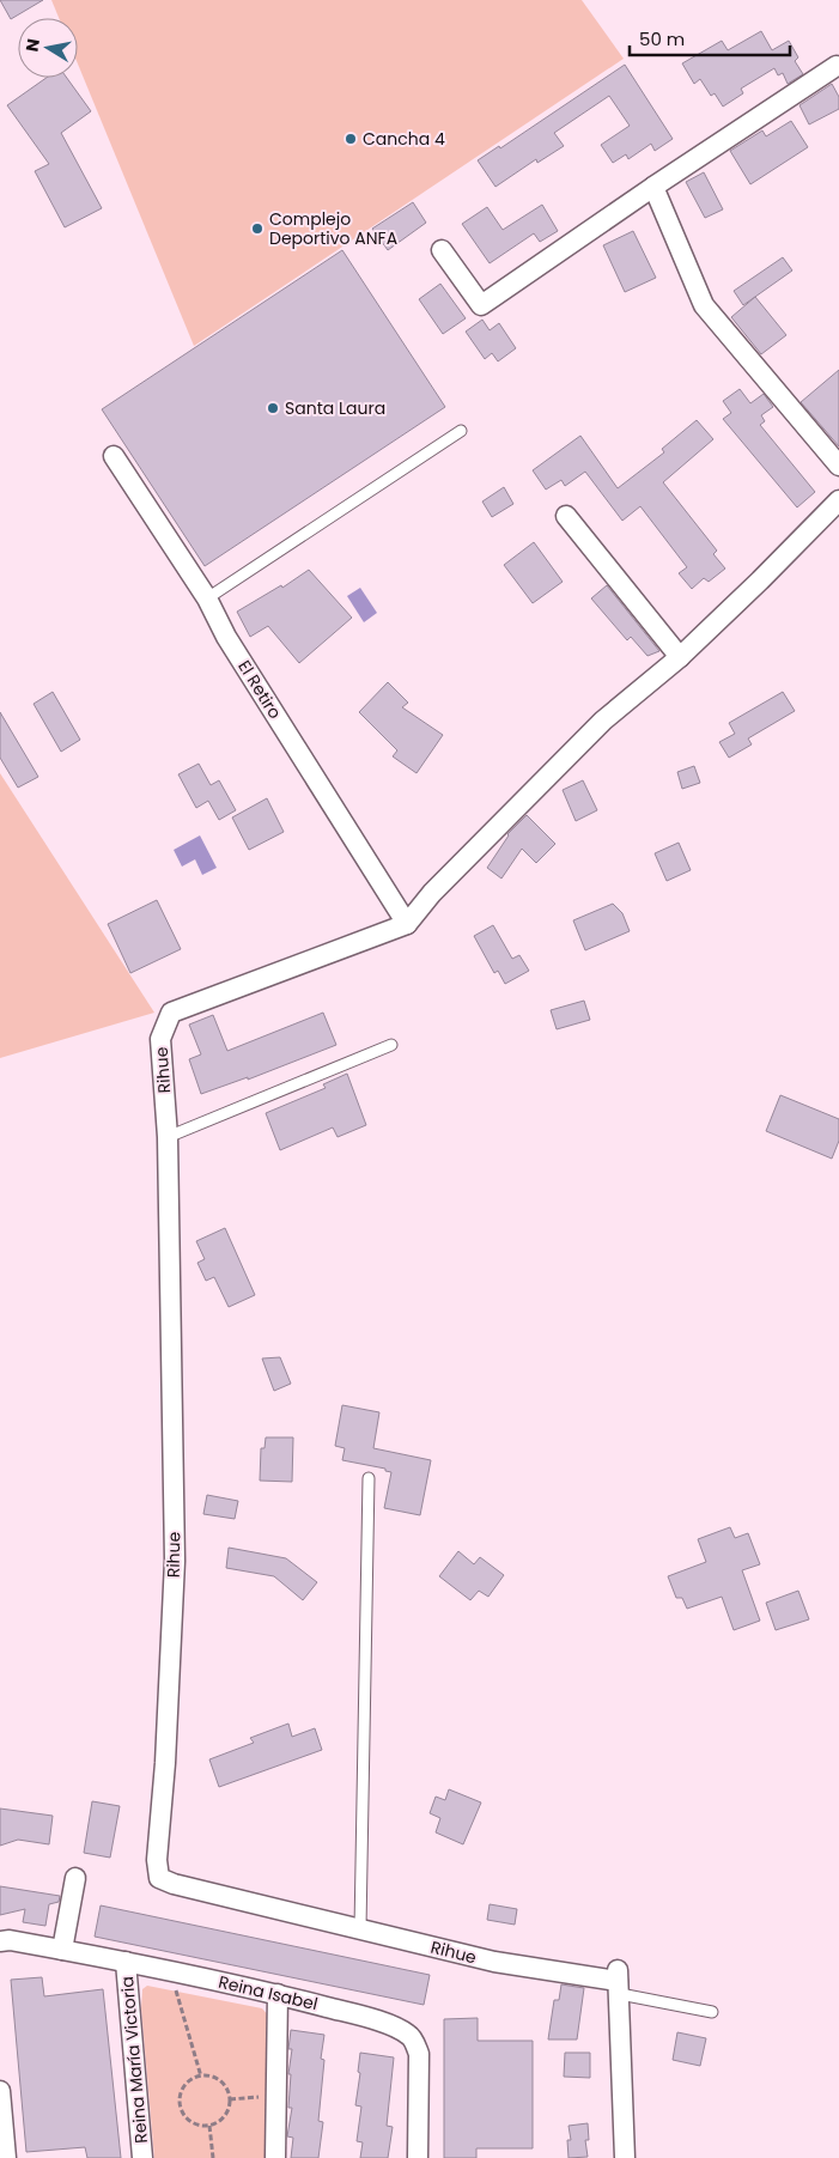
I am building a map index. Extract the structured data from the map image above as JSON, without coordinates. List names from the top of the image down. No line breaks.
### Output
{"streets":{"street":["El Retiro","Rihue","Reina Isabel","Reina María Victoria"]},"crossings":[["El Retiro","Rihue"],["Reina Isabel","Reina María Victoria"]],"places":["Cancha 4","Complejo Deportivo ANFA","Santa Laura"],"scale_bar":"50 m","north":"left"}
